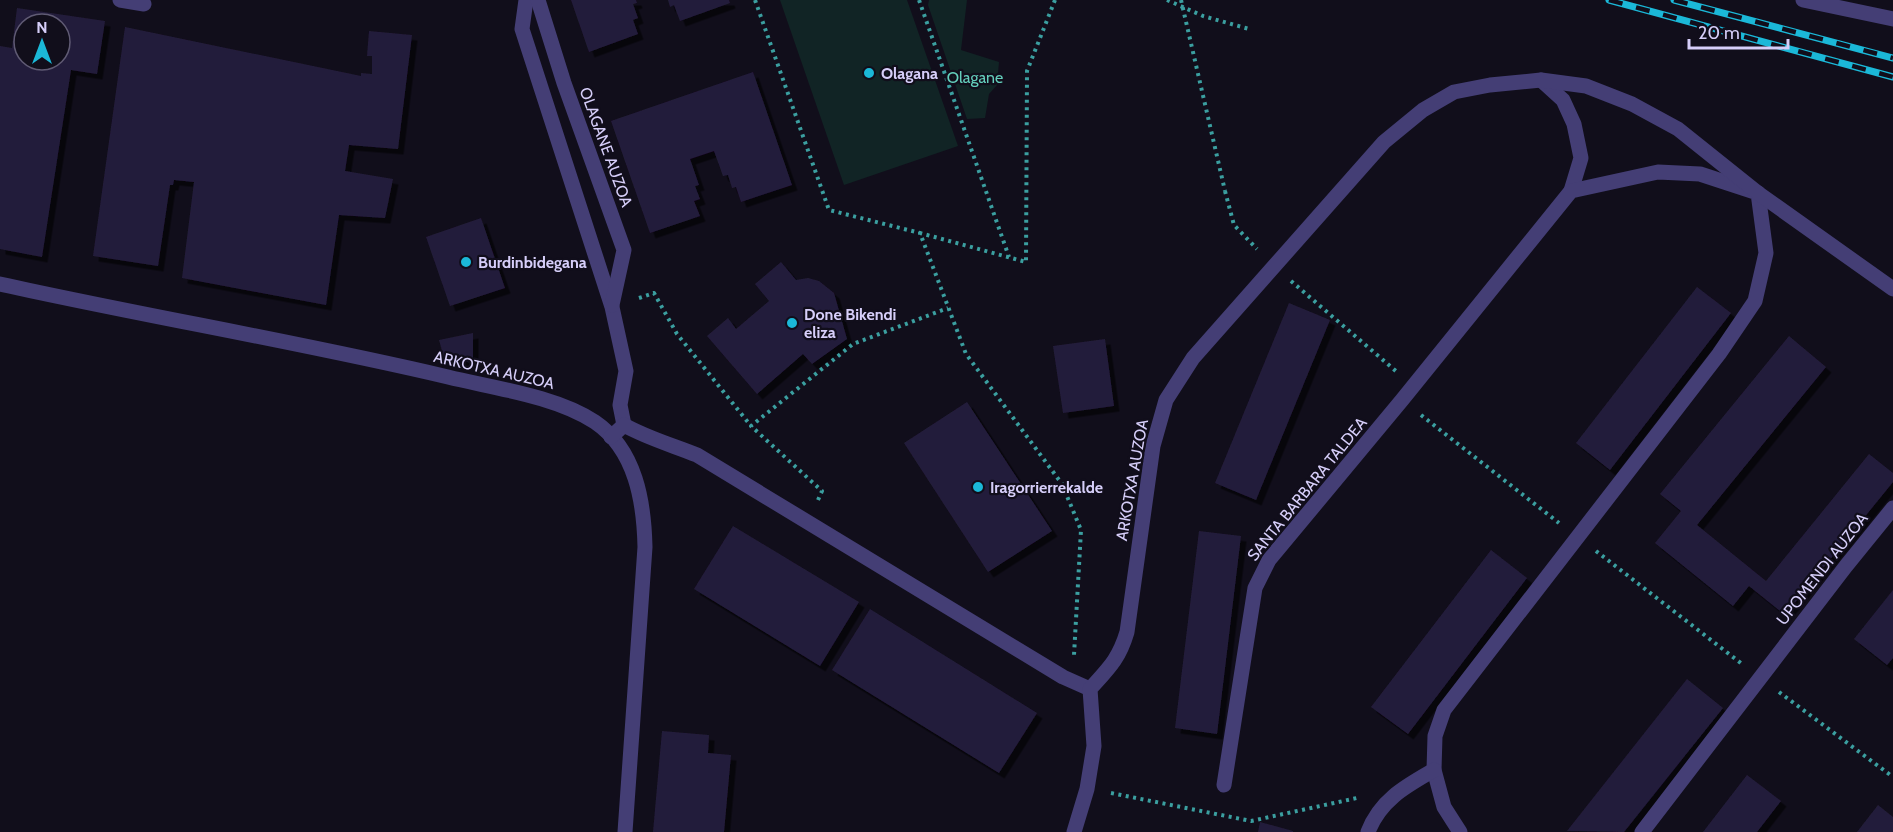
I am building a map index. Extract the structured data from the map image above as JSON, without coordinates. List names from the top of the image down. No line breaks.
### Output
{"streets":{"street":["OLAGANE AUZOA","ARKOTXA AUZOA","SANTA BARBARA TALDEA","UPOMENDI AUZOA"]},"parks":["Olagane"],"places":["Olagana","Burdinbidegana","Done Bikendi eliza","Iragorrierrekalde"],"scale_bar":"20 m","north":"top"}
